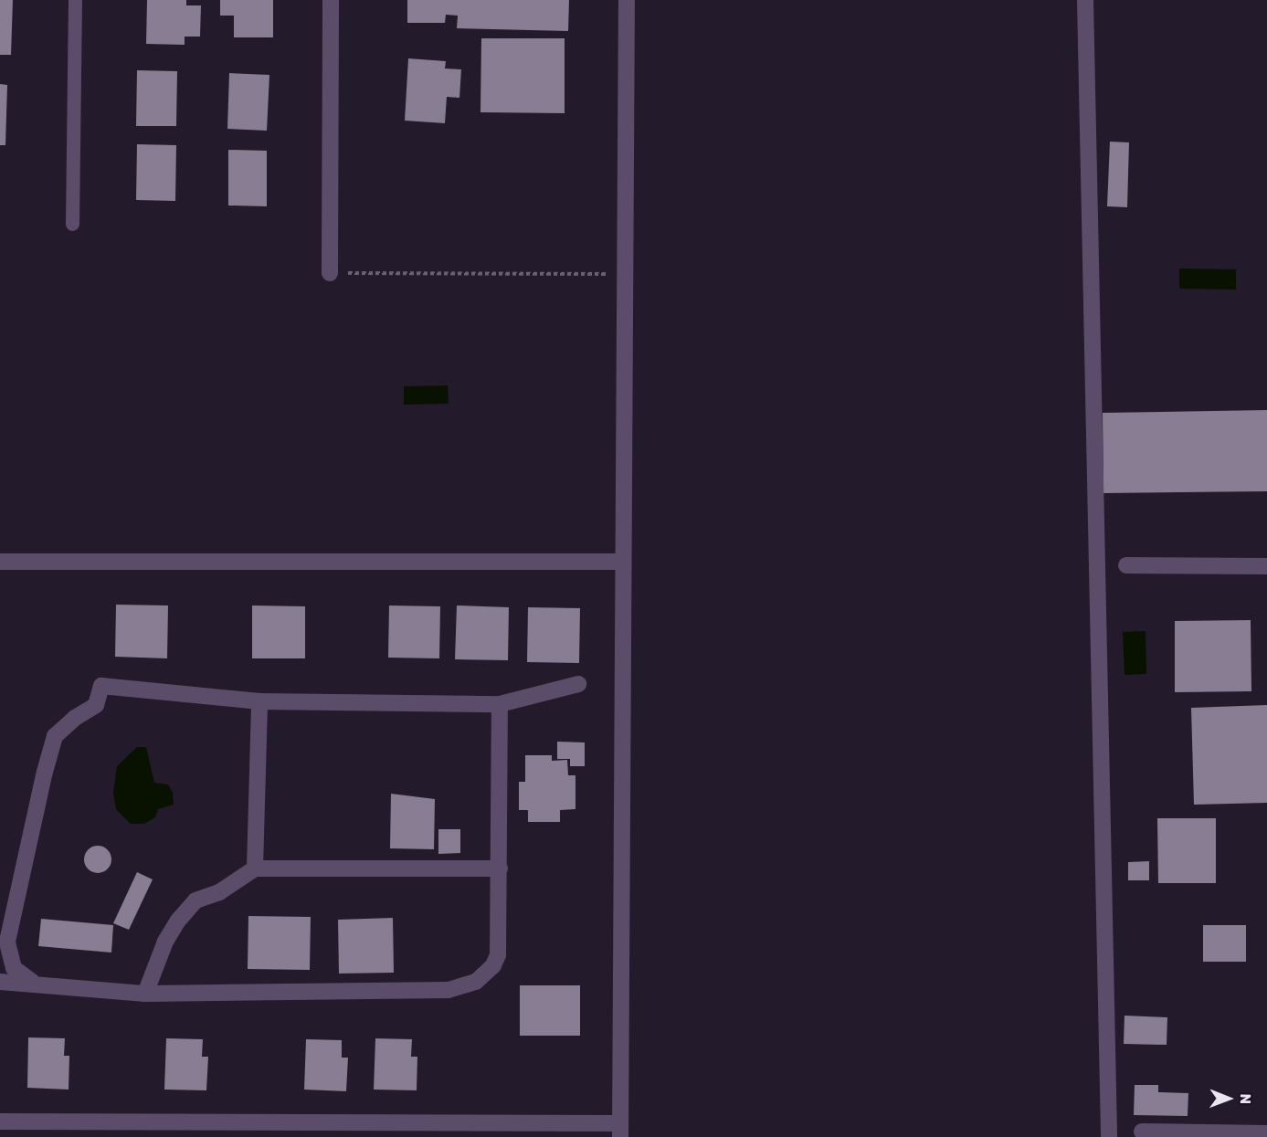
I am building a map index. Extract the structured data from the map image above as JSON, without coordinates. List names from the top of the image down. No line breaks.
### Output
{"north":"right"}
